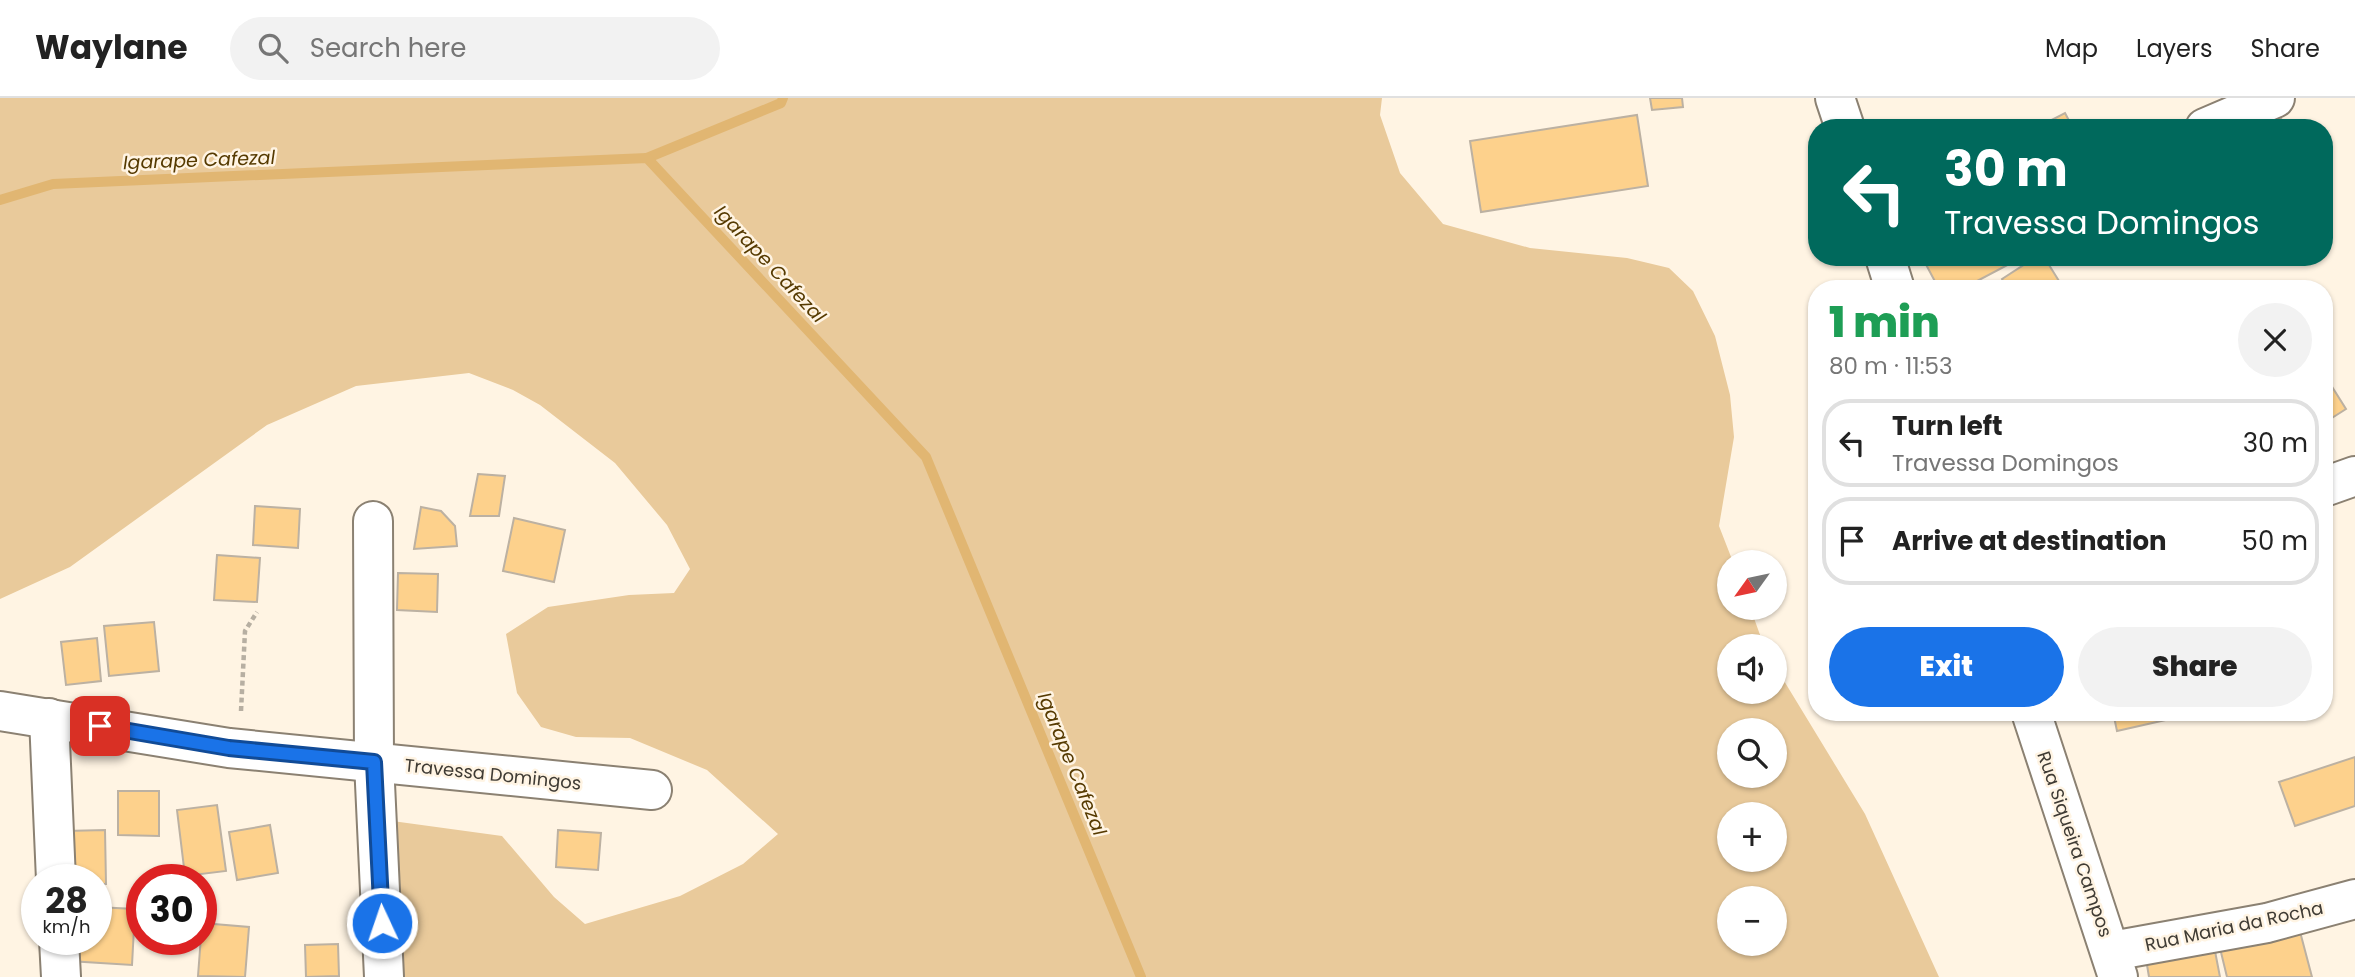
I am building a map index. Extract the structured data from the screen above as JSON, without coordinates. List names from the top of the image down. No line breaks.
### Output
{"streets":{"street":["Travessa Domingos","Rua Siqueira Campos","Rua Maria da Rocha"]},"crossings":[["Rua Siqueira Campos","Rua Maria da Rocha"]],"water":["Igarape Cafezal"],"north":"bottom left","page":{"header":"Waylane","search":"Search here","nav":["Map","Layers","Share"],"turn":["30 m","Travessa Domingos"],"heading":["1 min","80 m · 11:53"],"list":[{"name":"Turn left","note":"Travessa Domingos","value":"30 m"},{"name":"Arrive at destination","value":"50 m"}],"map_buttons":["+","−"],"buttons":["Exit","Share"],"speed":"28 km/h","limit":"30"}}
